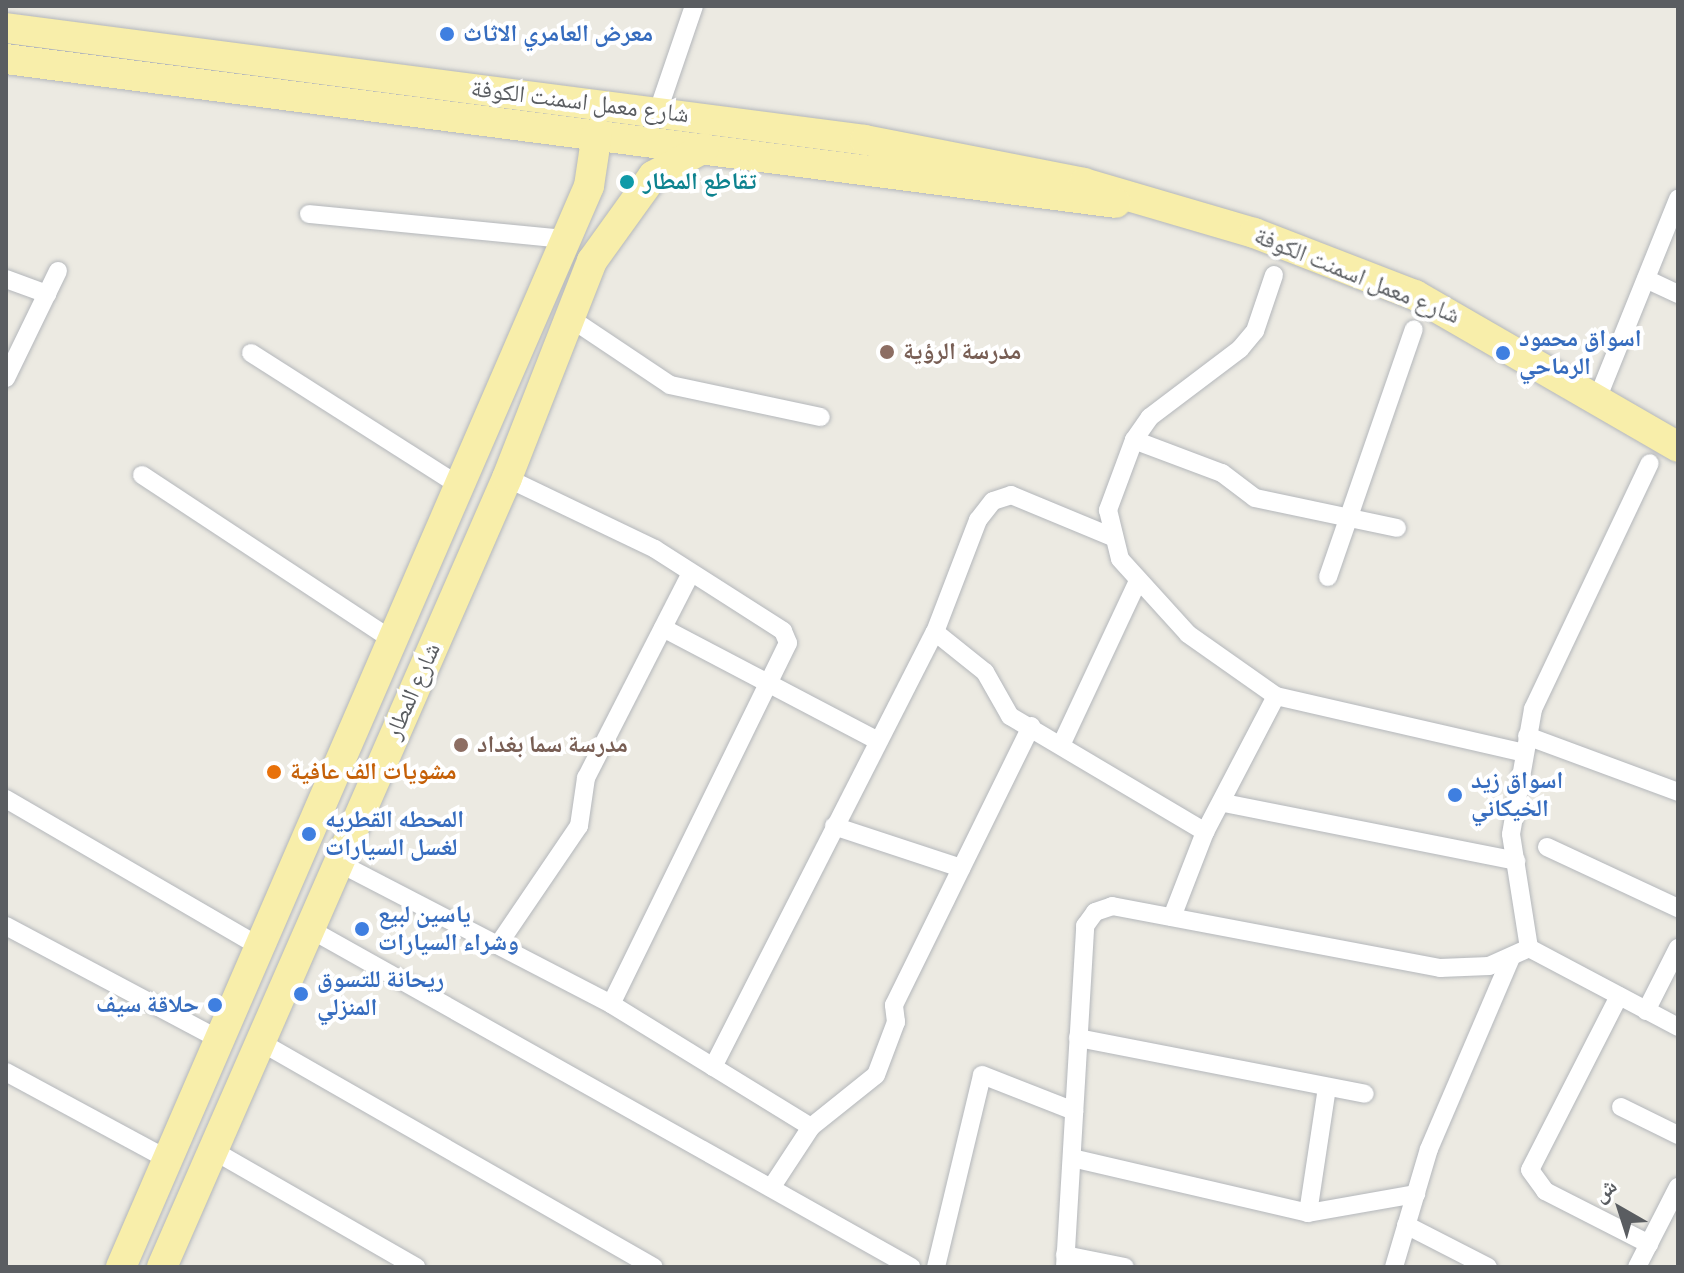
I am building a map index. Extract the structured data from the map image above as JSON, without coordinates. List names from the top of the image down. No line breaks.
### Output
{"streets":{"main road":["شارع معمل اسمنت الكوفة","شارع المطار"]},"crossings":[["شارع معمل اسمنت الكوفة","شارع المطار"]],"places":["معرض العامري الاثاث","تقاطع المطار","مدرسة الرؤية","اسواق محمود الرماحي","مدرسة سما بغداد","مشويات الف عافية","اسواق زيد الخيكاني","المحطه القطريه لغسل السيارات","ياسين لبيع وشراء السيارات","ريحانة للتسوق المنزلي","حلاقة سيف"],"north":"top left"}
